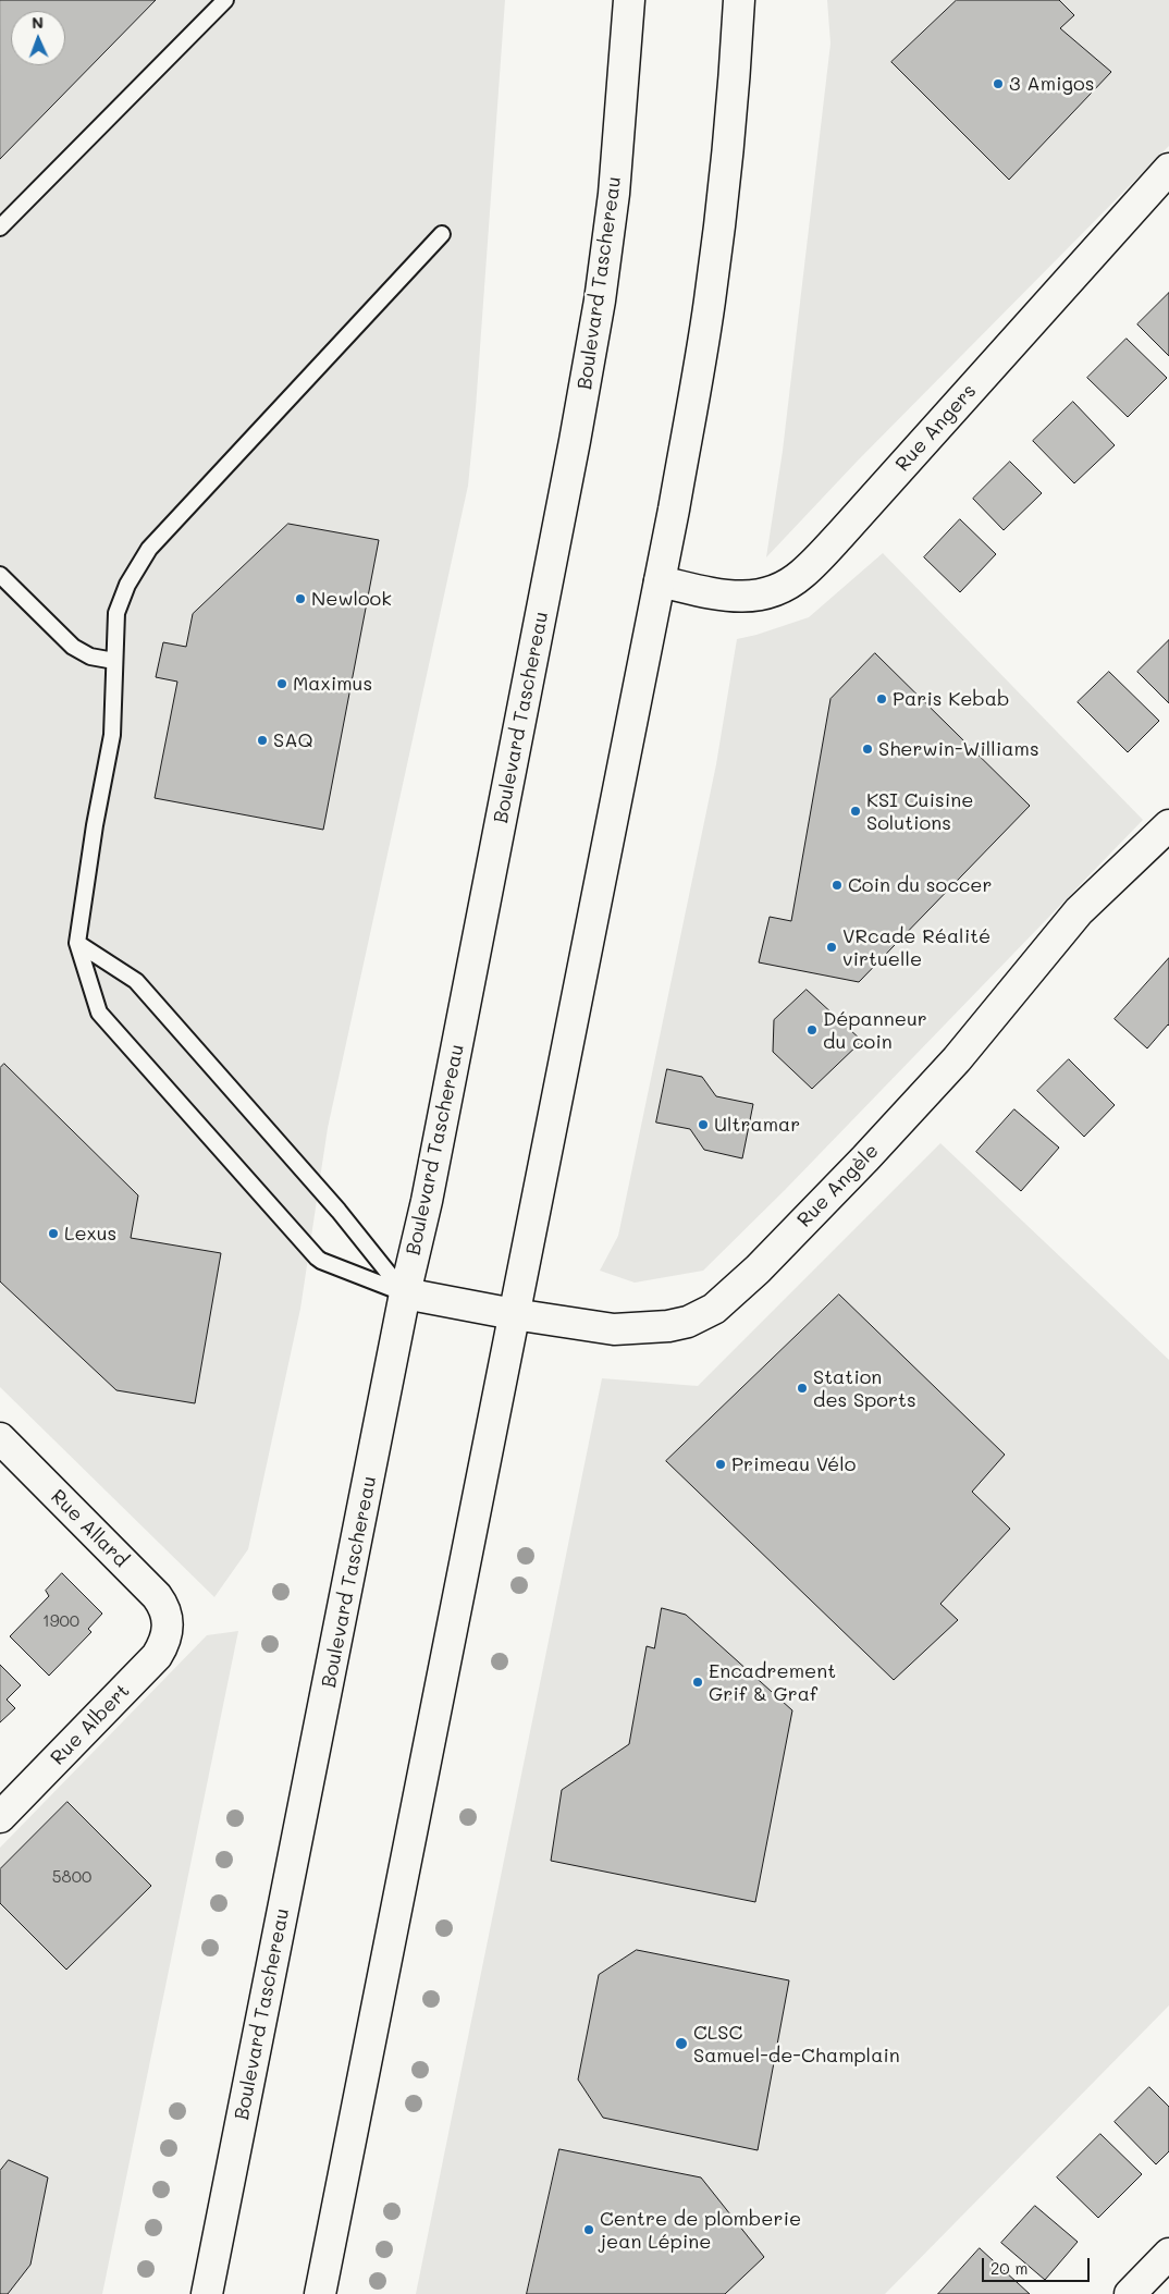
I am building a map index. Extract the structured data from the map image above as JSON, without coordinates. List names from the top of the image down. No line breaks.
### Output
{"streets":{"main road":["Boulevard Taschereau","Rue Angers","Rue Angèle","Rue Allard","Rue Albert"]},"crossings":[["Boulevard Taschereau","Rue Angèle"],["Rue Allard","Rue Albert"]],"places":["3 Amigos","Newlook","Maximus","Paris Kebab","SAQ","Sherwin-Williams","KSI Cuisine Solutions","Coin du soccer","VRcade Réalité virtuelle","Dépanneur du coin","Ultramar","Lexus","Station des Sports","Primeau Vélo","Encadrement Grif & Graf","CLSC Samuel-de-Champlain","Centre de plomberie jean Lépine"],"house_numbers":["1900","5800"],"scale_bar":"20 m","north":"top"}
